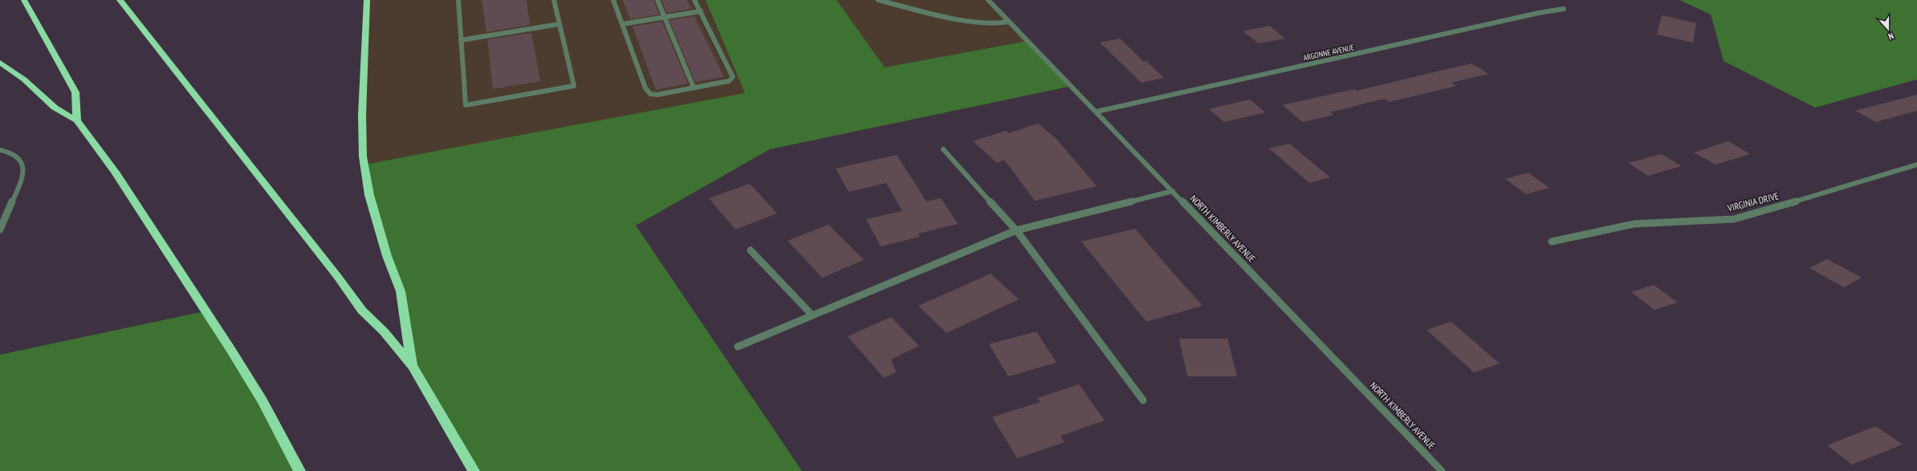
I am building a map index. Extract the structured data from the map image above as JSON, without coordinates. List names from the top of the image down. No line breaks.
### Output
{"streets":{"street":["ARGONNE AVENUE","VIRGINIA DRIVE","NORTH KIMBERLY AVENUE"]},"crossings":[["ARGONNE AVENUE","NORTH KIMBERLY AVENUE"]],"north":"bottom"}
